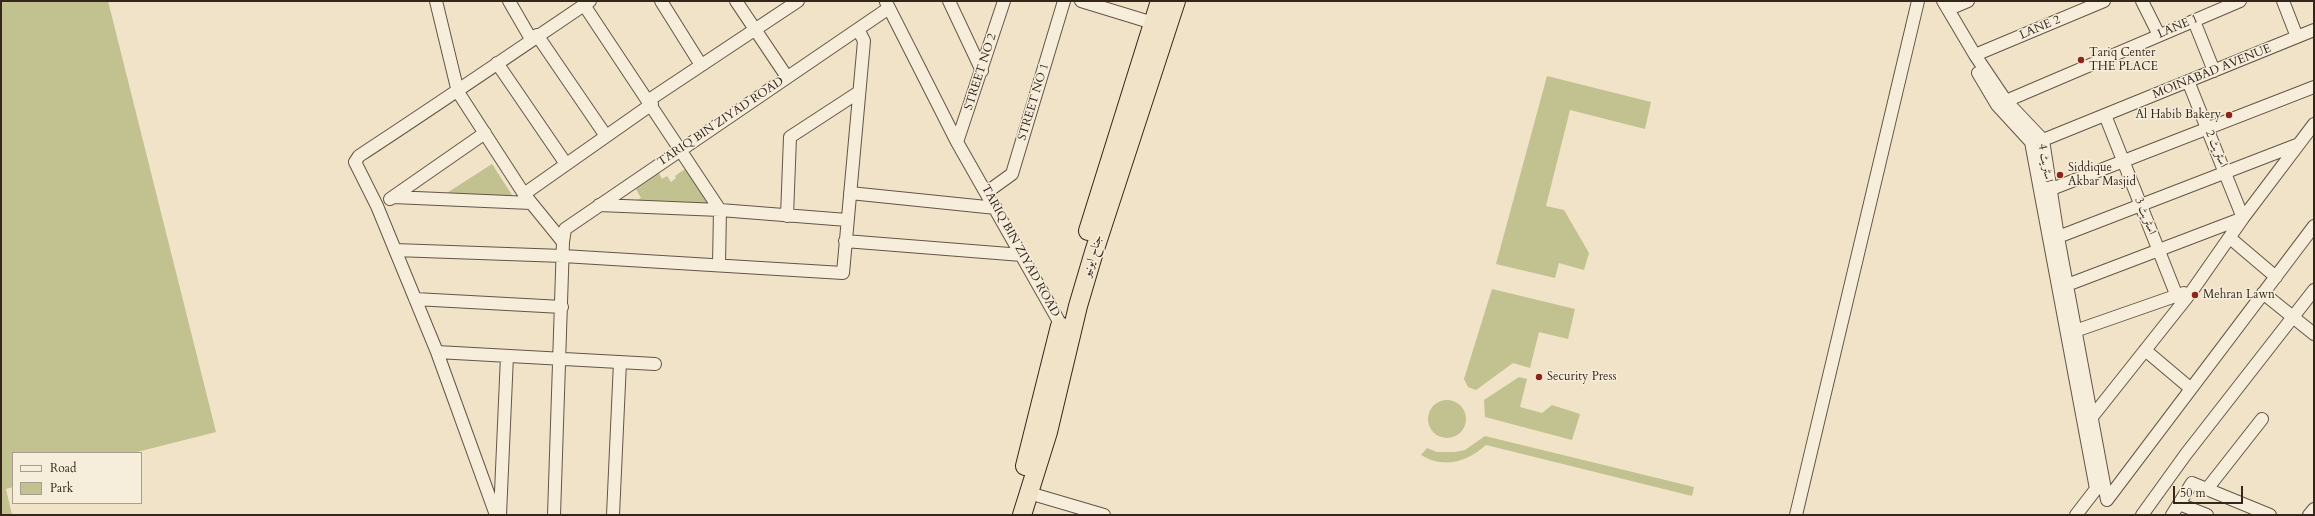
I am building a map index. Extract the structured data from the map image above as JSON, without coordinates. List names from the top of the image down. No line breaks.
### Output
{"streets":{"highway":["جناح ایونیو"],"street":["LANE 1","LANE 2","STREET NO 2","MOINABAD AVENUE","STREET NO 1","TARIQ BIN ZIYAD ROAD","اسٹریٹ 2","اسٹریٹ 4","اسٹریٹ 3"]},"crossings":[["LANE 1","اسٹریٹ 4"],["LANE 2","اسٹریٹ 4"],["STREET NO 2","TARIQ BIN ZIYAD ROAD"],["MOINABAD AVENUE","اسٹریٹ 2"],["MOINABAD AVENUE","اسٹریٹ 4"],["MOINABAD AVENUE","اسٹریٹ 3"],["STREET NO 1","TARIQ BIN ZIYAD ROAD"],["TARIQ BIN ZIYAD ROAD","جناح ایونیو"]],"places":["Tariq Center THE PLACE","Al Habib Bakery","Siddique Akbar Masjid","Mehran Lawn","Security Press"],"legend":["Road","Park"],"scale_bar":"50 m"}
